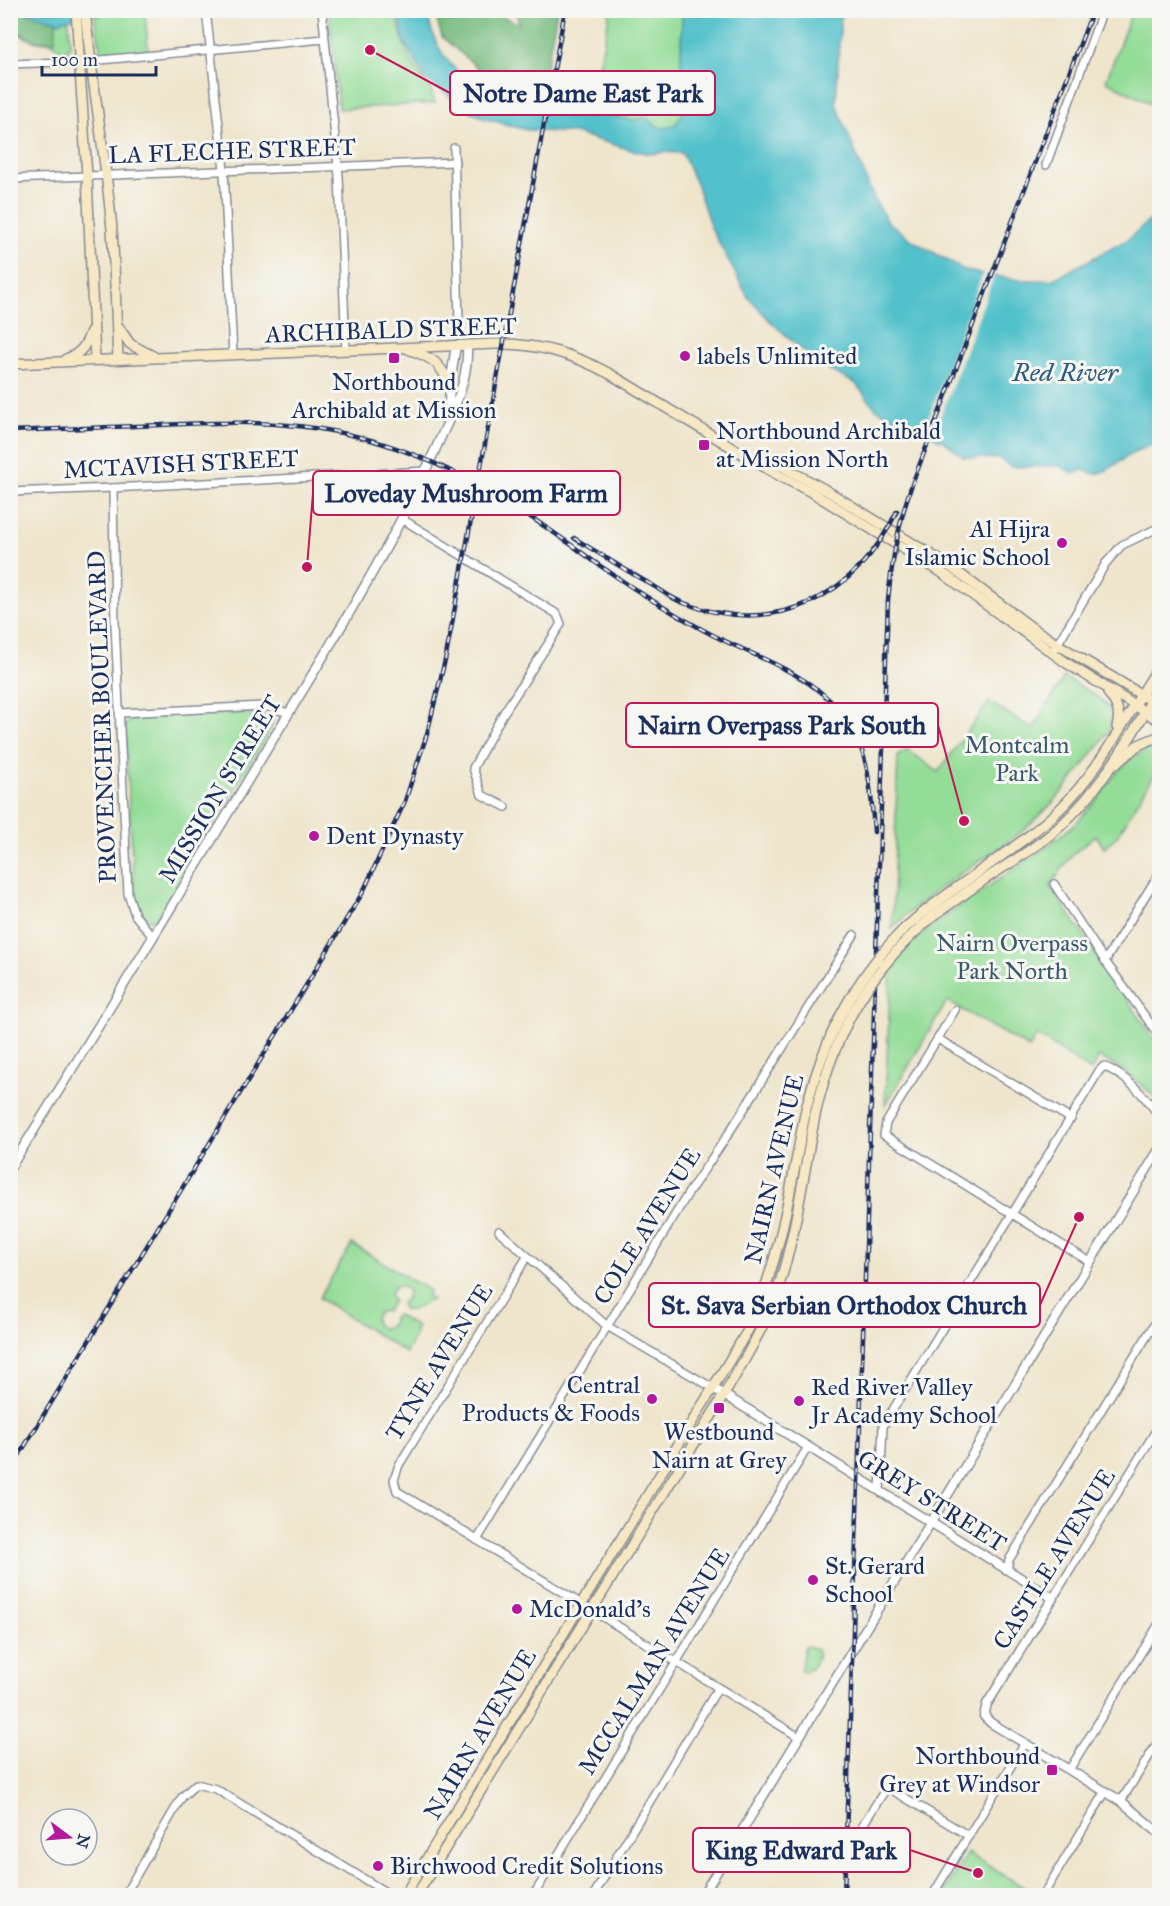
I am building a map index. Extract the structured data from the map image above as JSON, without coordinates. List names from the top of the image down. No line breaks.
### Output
{"streets":{"main road":["ARCHIBALD STREET","NAIRN AVENUE"],"street":["LA FLECHE STREET","MCTAVISH STREET","PROVENCHER BOULEVARD","MISSION STREET","COLE AVENUE","TYNE AVENUE","GREY STREET","CASTLE AVENUE","MCCALMAN AVENUE"]},"crossings":[["ARCHIBALD STREET","MISSION STREET"],["MCTAVISH STREET","PROVENCHER BOULEVARD"],["MCTAVISH STREET","MISSION STREET"],["PROVENCHER BOULEVARD","MISSION STREET"],["NAIRN AVENUE","GREY STREET"],["COLE AVENUE","TYNE AVENUE"],["COLE AVENUE","GREY STREET"],["TYNE AVENUE","GREY STREET"],["GREY STREET","CASTLE AVENUE"],["GREY STREET","MCCALMAN AVENUE"]],"water":["Red River"],"parks":["Montcalm Park","Nairn Overpass Park North"],"places":{"other":["Notre Dame East Park","labels Unlimited","Al Hijra Islamic School","Loveday Mushroom Farm","Nairn Overpass Park South","Dent Dynasty","St. Sava Serbian Orthodox Church","Central Products & Foods","Red River Valley Jr Academy School","St. Gerard School","McDonald's","Birchwood Credit Solutions","King Edward Park"],"transit":["Northbound Archibald at Mission","Northbound Archibald at Mission North","Westbound Nairn at Grey","Northbound Grey at Windsor"]},"scale_bar":"100 m","north":"right"}
